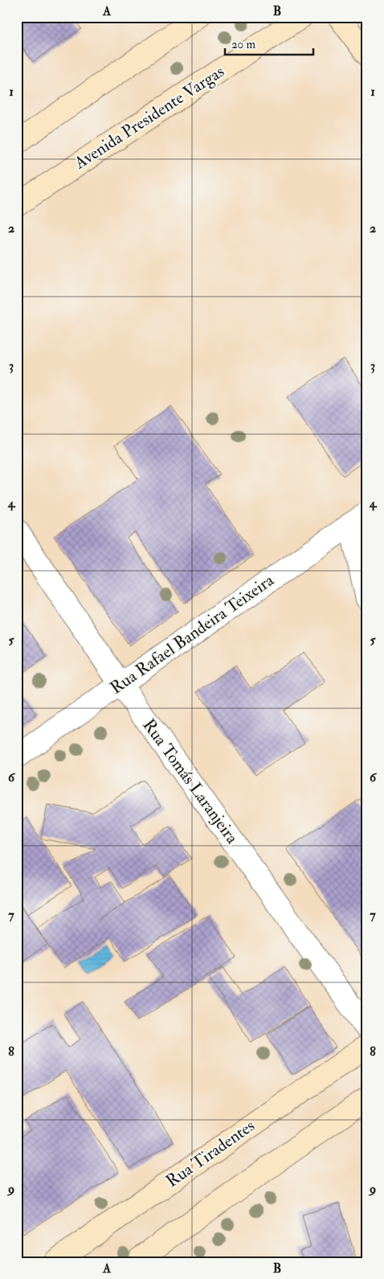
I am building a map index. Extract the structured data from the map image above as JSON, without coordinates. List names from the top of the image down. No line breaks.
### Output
{"streets":{"main road":["Avenida Presidente Vargas","Rua Tiradentes"],"street":["Rua Rafael Bandeira Teixeira","Rua Tomás Laranjeira"]},"crossings":[["Rua Rafael Bandeira Teixeira","Rua Tomás Laranjeira"]],"scale_bar":"20 m","grid":{"columns":["A","B"],"rows":["1","2","3","4","5","6","7","8","9"]}}
